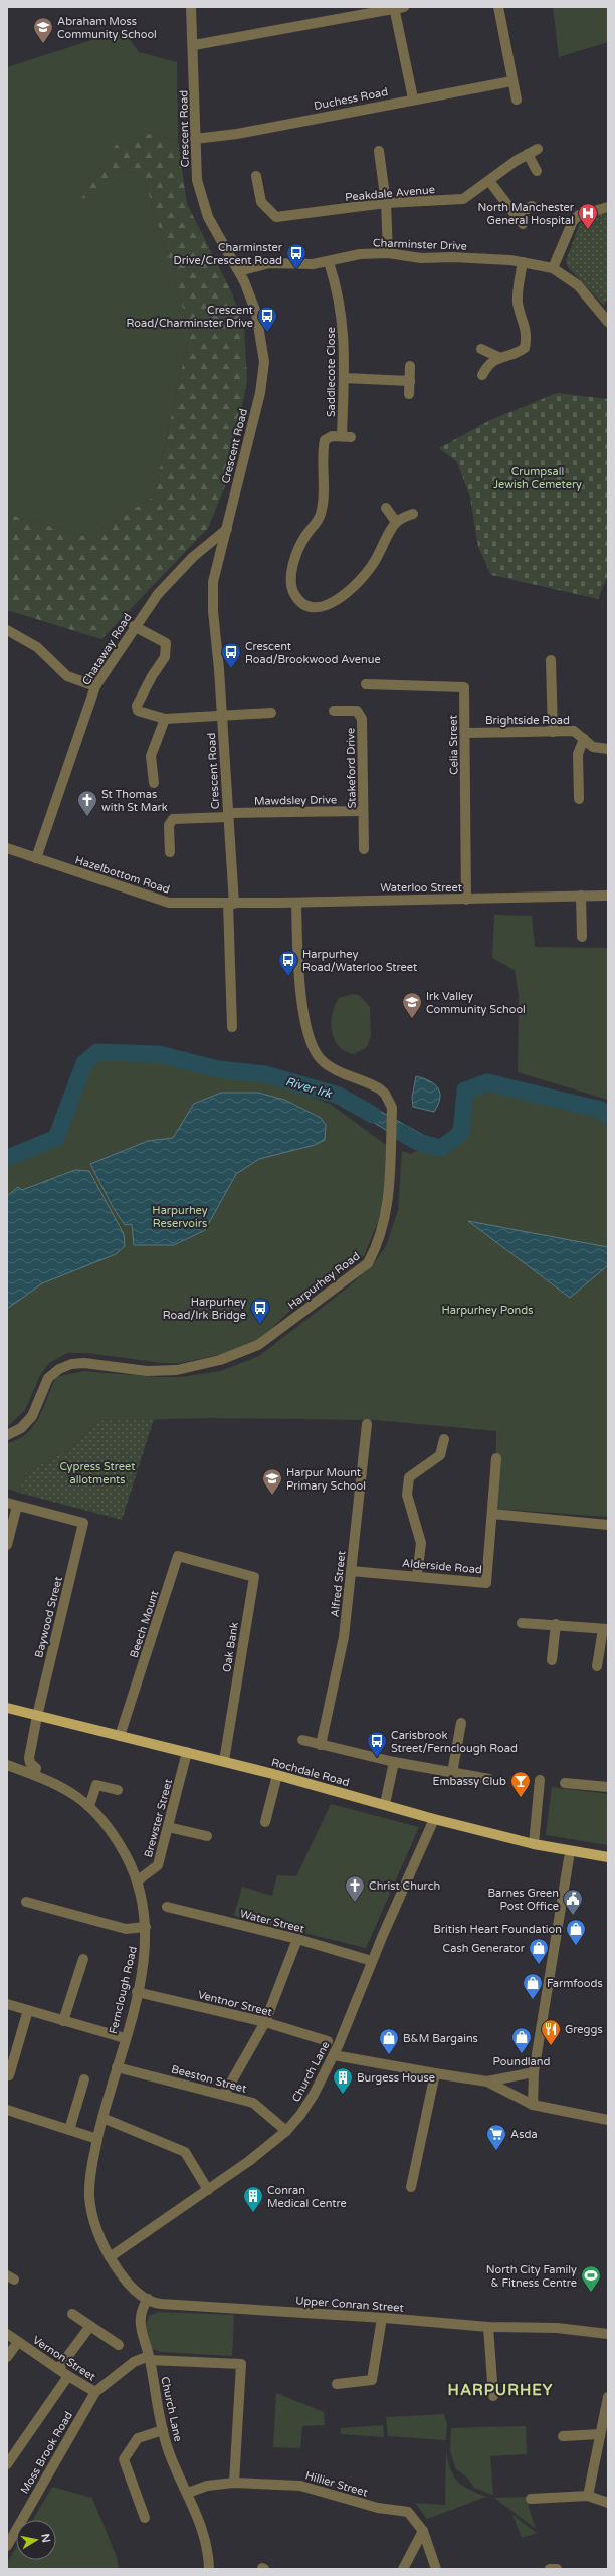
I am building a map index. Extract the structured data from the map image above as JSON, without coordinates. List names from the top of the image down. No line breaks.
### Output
{"streets":{"main road":["Rochdale Road"],"street":["Duchess Road","Crescent Road","Peakdale Avenue","Charminster Drive","Saddlecote Close","Chataway Road","Brightside Road","Celia Street","Stakeford Drive","Mawdsley Drive","Hazelbottom Road","Waterloo Street","Harpurhey Road","Alderside Road","Alfred Street","Baywood Street","Beech Mount","Oak Bank","Brewster Street","Water Street","Fernclough Road","Ventnor Street","Church Lane","Beeston Street","Upper Conran Street","Vernon Street","Moss Brook Road","Hillier Street"]},"crossings":[["Duchess Road","Crescent Road"],["Crescent Road","Charminster Drive"],["Crescent Road","Chataway Road"],["Crescent Road","Mawdsley Drive"],["Crescent Road","Hazelbottom Road"],["Crescent Road","Waterloo Street"],["Charminster Drive","Saddlecote Close"],["Chataway Road","Hazelbottom Road"],["Brightside Road","Celia Street"],["Celia Street","Waterloo Street"],["Stakeford Drive","Mawdsley Drive"],["Hazelbottom Road","Waterloo Street"],["Waterloo Street","Harpurhey Road"],["Alderside Road","Alfred Street"],["Baywood Street","Rochdale Road"],["Baywood Street","Fernclough Road"],["Beech Mount","Oak Bank"],["Beech Mount","Rochdale Road"],["Oak Bank","Rochdale Road"],["Rochdale Road","Brewster Street"],["Rochdale Road","Church Lane"],["Brewster Street","Fernclough Road"],["Water Street","Church Lane"],["Fernclough Road","Ventnor Street"],["Fernclough Road","Church Lane"],["Fernclough Road","Beeston Street"],["Fernclough Road","Upper Conran Street"],["Church Lane","Beeston Street"],["Church Lane","Upper Conran Street"],["Church Lane","Vernon Street"],["Church Lane","Hillier Street"],["Vernon Street","Moss Brook Road"]],"districts":["HARPURHEY"],"water":["River Irk"],"parks":["Crumpsall Jewish Cemetery","Harpurhey Reservoirs","Harpurhey Ponds","Cypress Street allotments"],"places":{"school or university":["Abraham Moss Community School","Irk Valley Community School","Harpur Mount Primary School"],"hospital":["North Manchester General Hospital"],"bus stop":["Charminster Drive/Crescent Road","Crescent Road/Charminster Drive","Crescent Road/Brookwood Avenue","Harpurhey Road/Waterloo Street","Harpurhey Road/Irk Bridge","Carisbrook Street/Fernclough Road"],"church":["St Thomas with St Mark","Christ Church"],"bar":["Embassy Club"],"public building":["Barnes Green Post Office"],"shop":["British Heart Foundation","Cash Generator","Farmfoods","Poundland","B&M Bargains"],"restaurant":["Greggs"],"building":["Burgess House","Conran Medical Centre"],"supermarket":["Asda"],"sports":["North City Family & Fitness Centre"]},"north":"right"}
